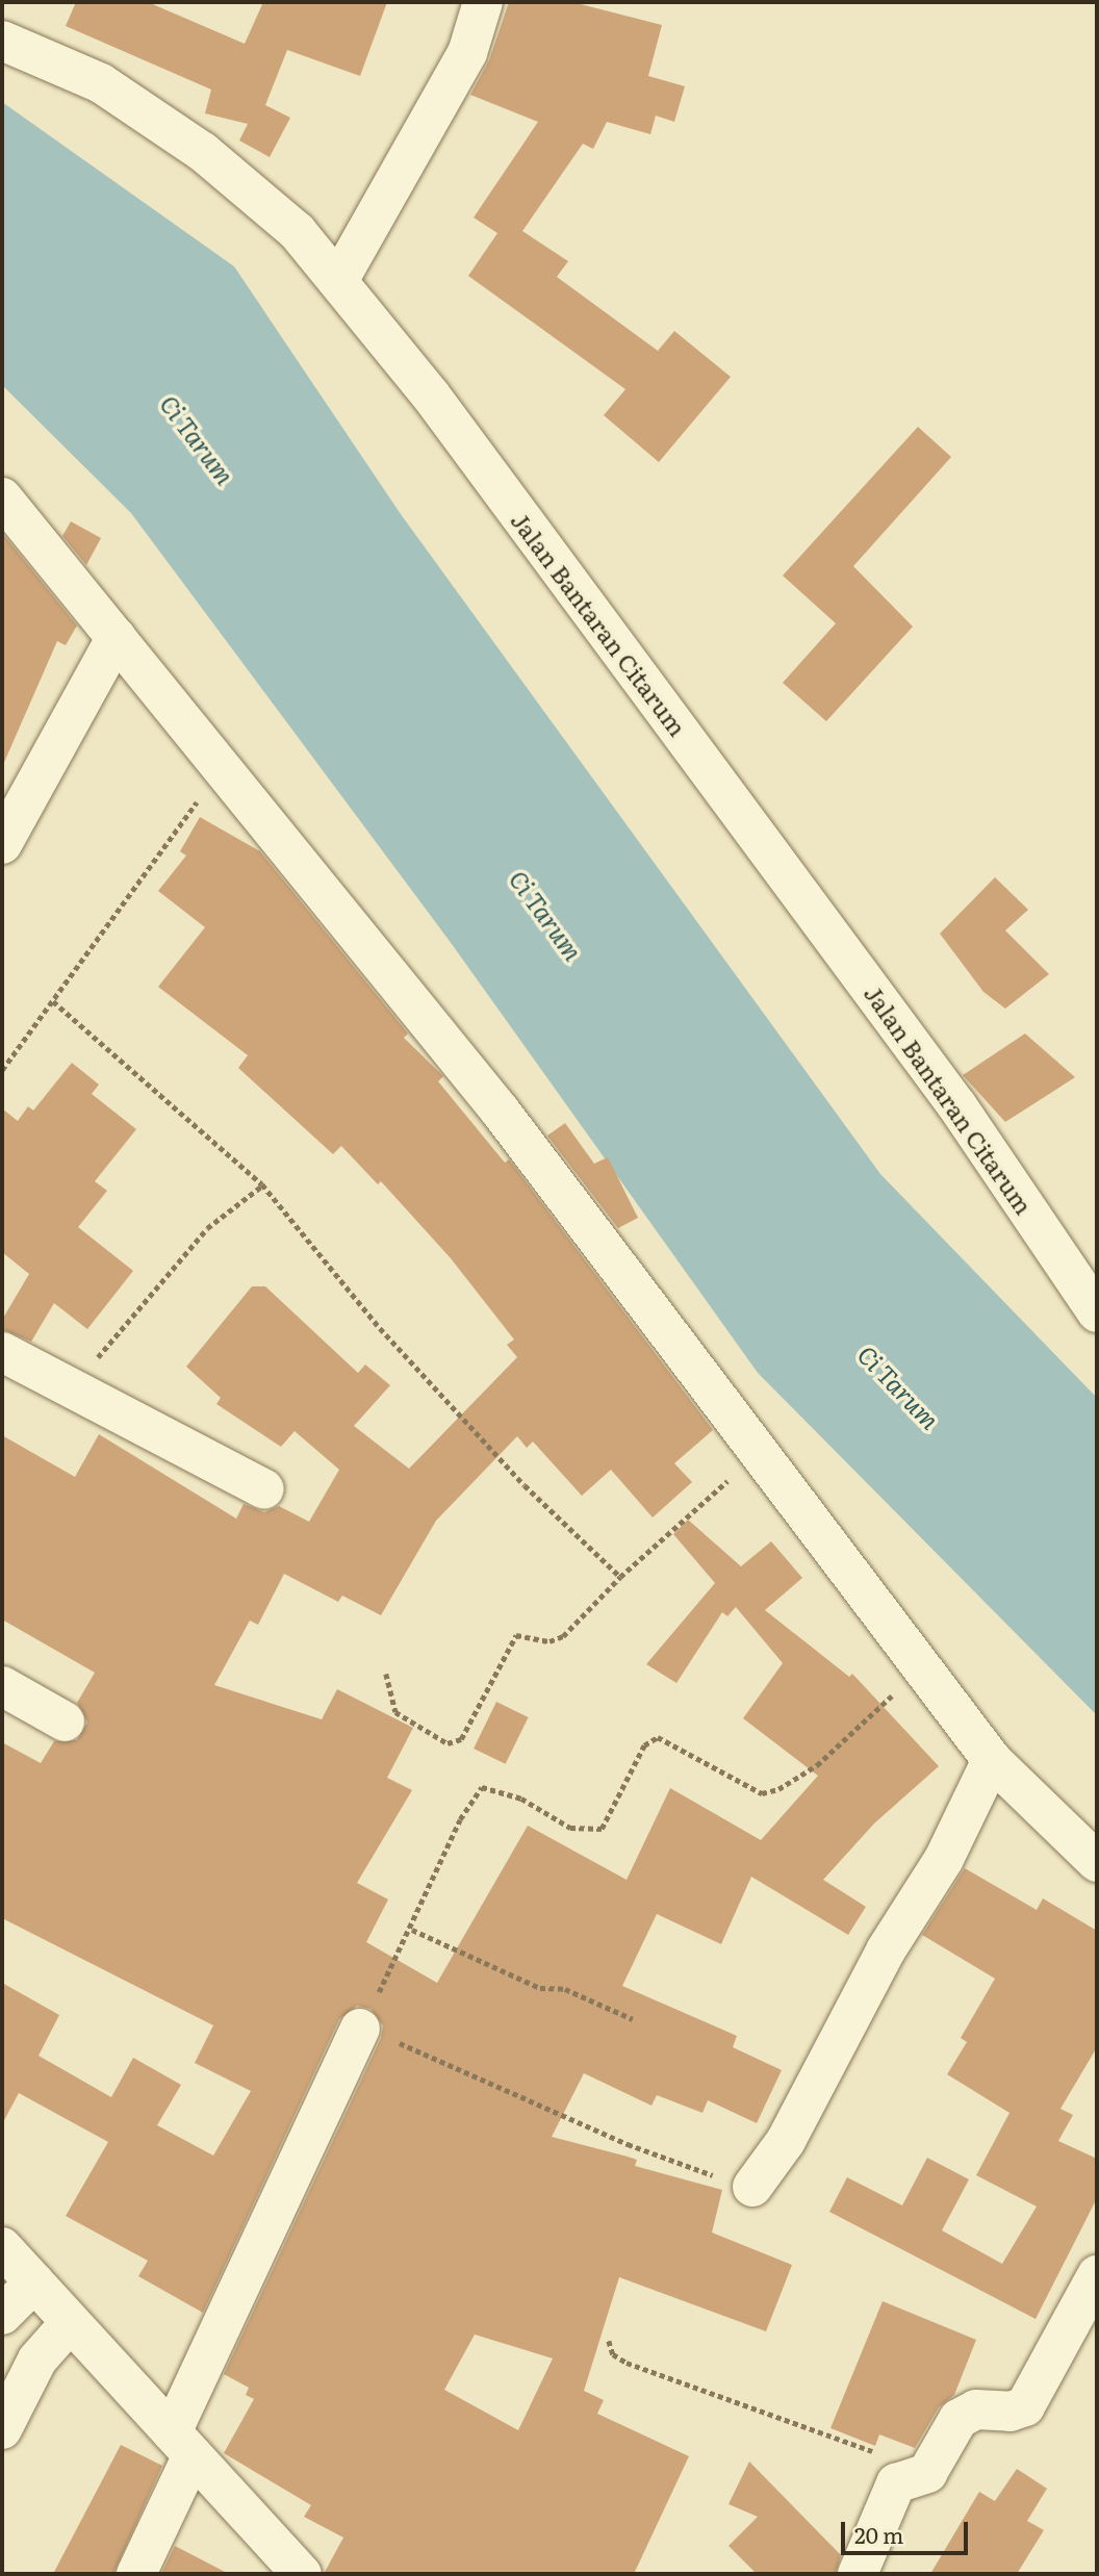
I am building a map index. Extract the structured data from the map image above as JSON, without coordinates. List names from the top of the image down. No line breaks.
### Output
{"streets":{"street":["Jalan Bantaran Citarum"]},"water":["Ci Tarum"],"scale_bar":"20 m"}
